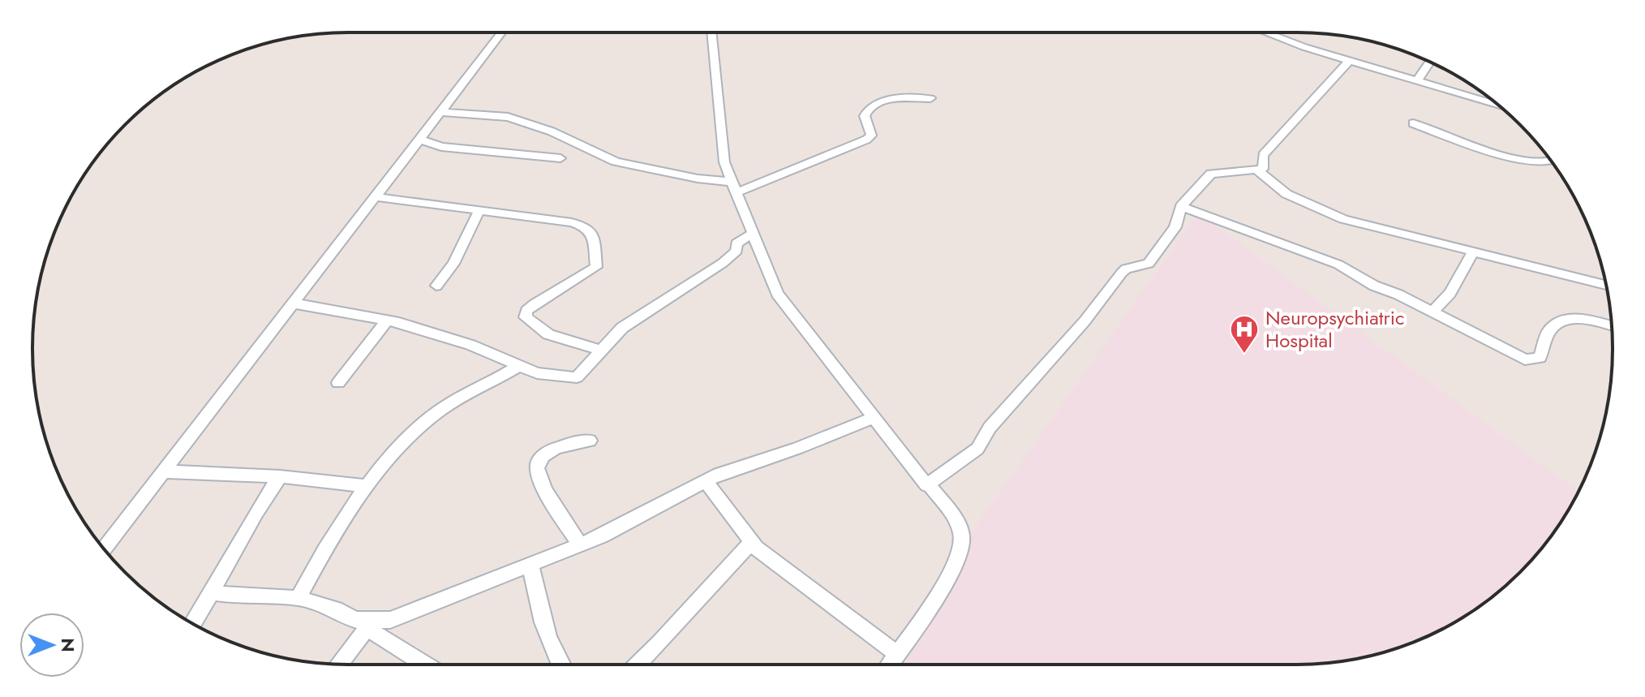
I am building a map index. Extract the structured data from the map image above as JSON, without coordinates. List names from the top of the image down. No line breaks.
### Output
{"places":{"hospital":["Neuropsychiatric Hospital"]},"north":"right"}
